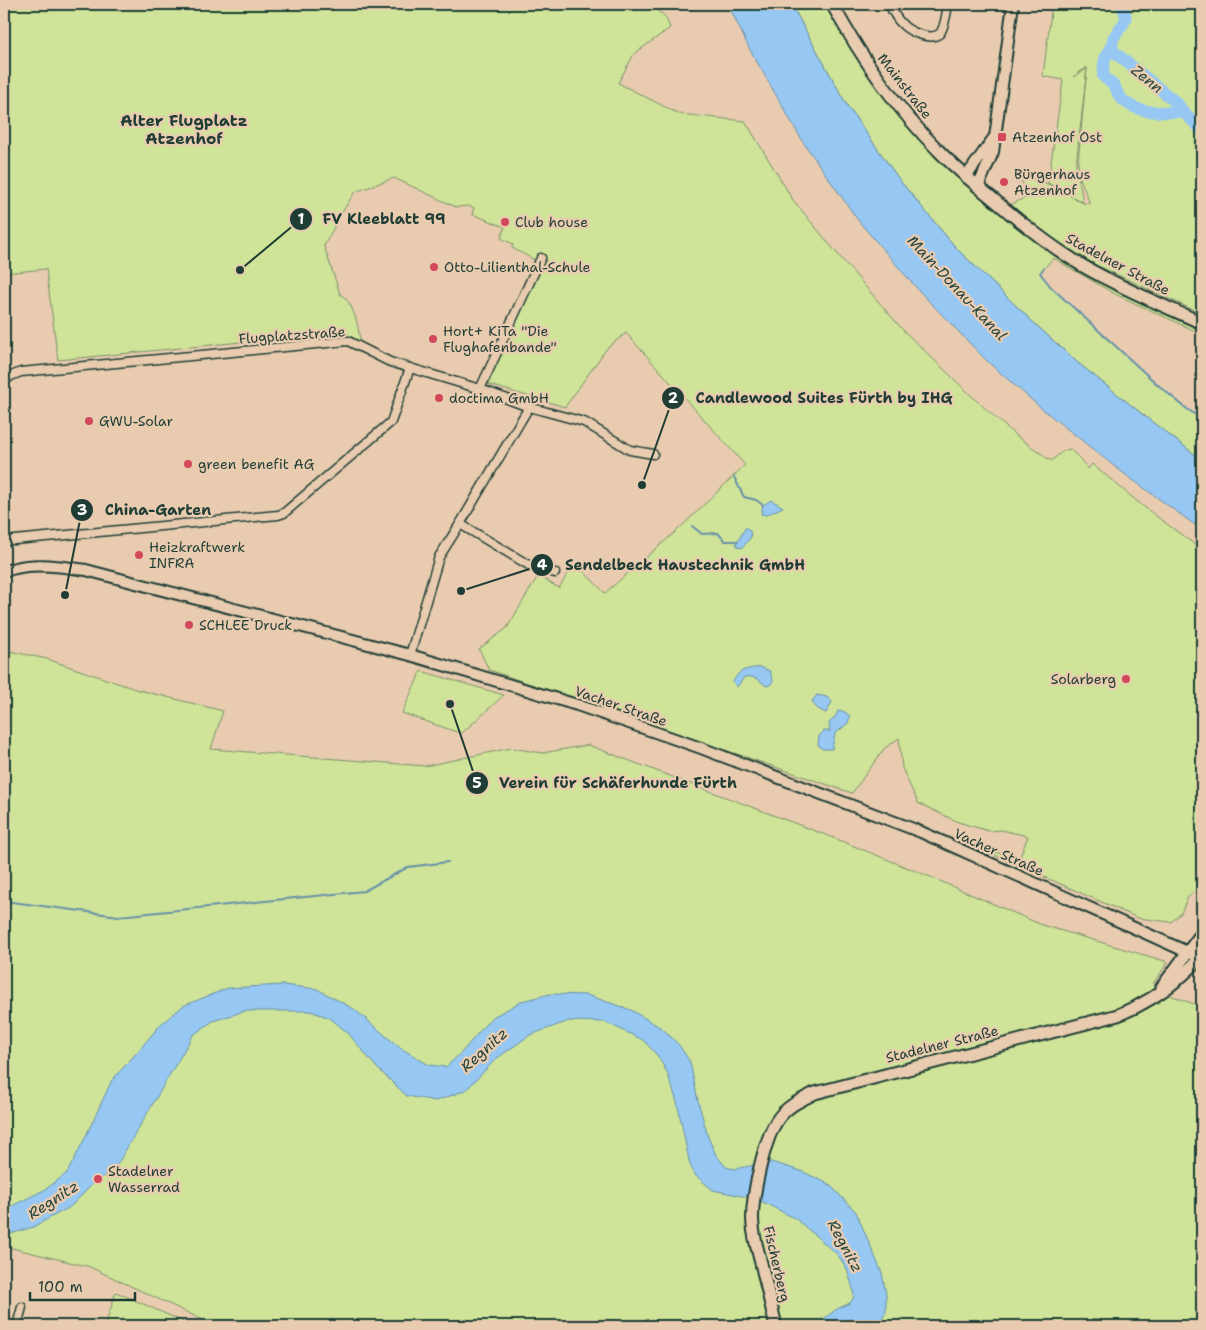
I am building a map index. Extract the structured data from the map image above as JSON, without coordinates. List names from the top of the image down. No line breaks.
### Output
{"streets":{"main road":["Mainstraße","Stadelner Straße","Fischerberg"],"street":["Flugplatzstraße","Vacher Straße"]},"crossings":[["Mainstraße","Stadelner Straße"],["Stadelner Straße","Vacher Straße"],["Stadelner Straße","Fischerberg"]],"districts":["Alter Flugplatz Atzenhof"],"water":["Zenn","Main-Donau-Kanal","Regnitz"],"places":{"transit":["Atzenhof Ost"],"other":["Bürgerhaus Atzenhof","Club house","Otto-Lilienthal-Schule","FV Kleeblatt 99","Hort+ KiTa \"Die Flughafenbande\"","doctima GmbH","GWU-Solar","green benefit AG","Candlewood Suites Fürth by IHG","Heizkraftwerk INFRA","Sendelbeck Haustechnik GmbH","China-Garten","SCHLEE Druck","Solarberg","Verein für Schäferhunde Fürth","Stadelner Wasserrad"]},"scale_bar":"100 m"}
